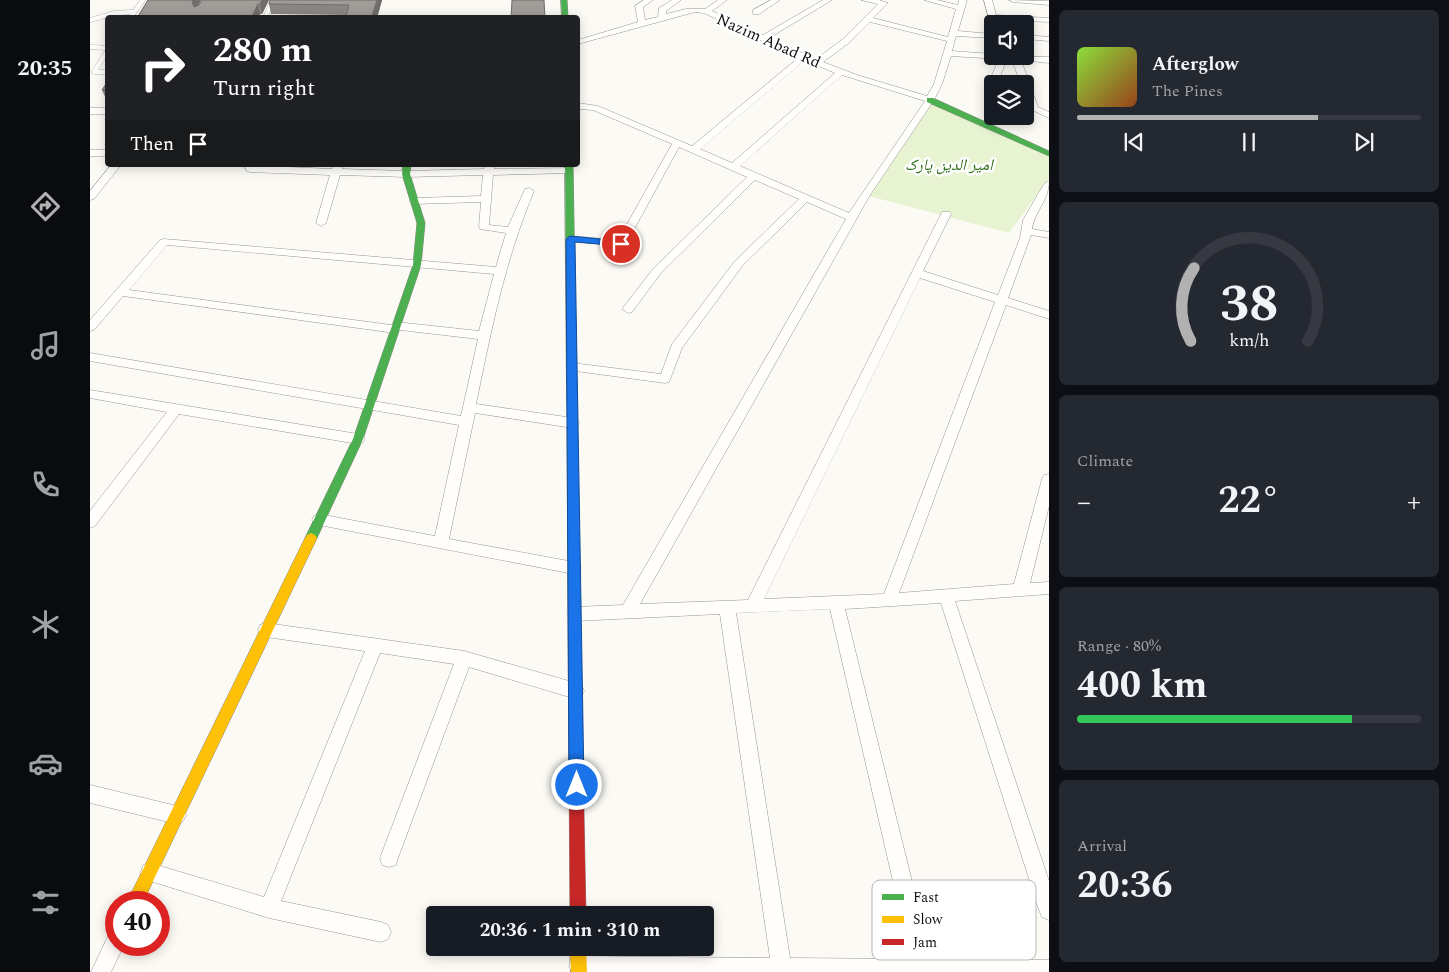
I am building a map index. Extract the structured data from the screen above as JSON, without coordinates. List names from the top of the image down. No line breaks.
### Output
{"streets":{"street":["Nazim Abad Rd"]},"parks":["امیر الدین پارک"],"legend":["Fast","Slow","Jam"],"page":{"tabs":"20:35","turn":["280 m","Turn right"],"song":["Afterglow","The Pines"],"then":"Then","tile":["Climate",["Range · 80%","400 km"],["Arrival","20:36"]],"heat":["−","22°","+"],"limit":"40","trip":"20:36 · 1 min · 310 m","gauge":["38","km/h"]}}
